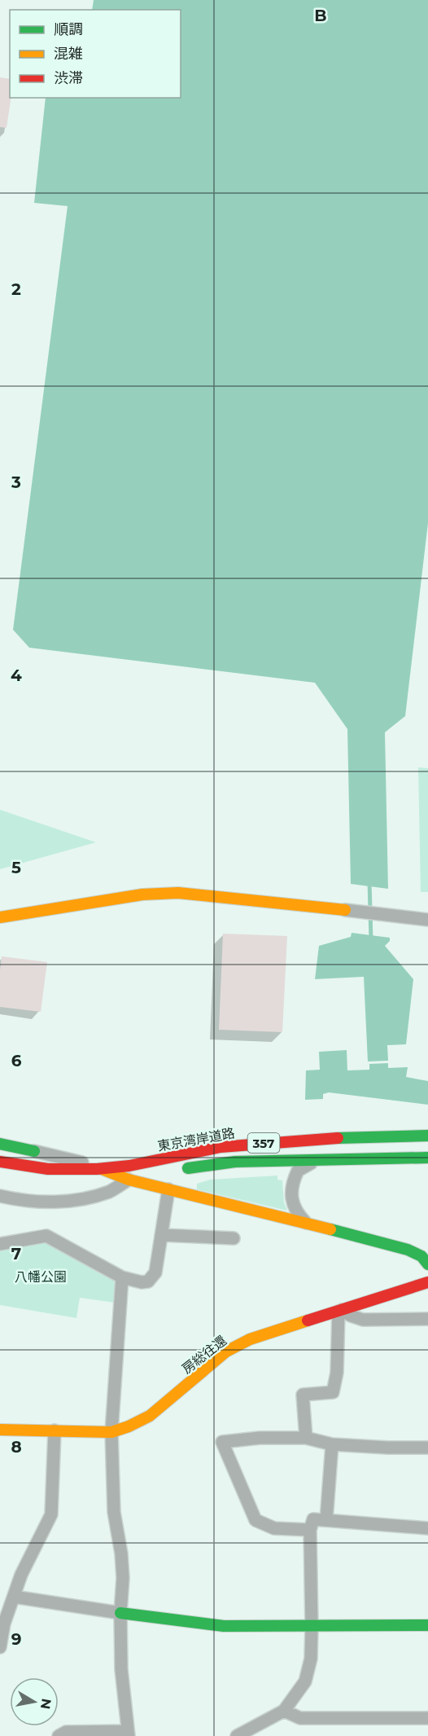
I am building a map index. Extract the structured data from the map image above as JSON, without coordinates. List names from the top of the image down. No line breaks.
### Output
{"streets":{"main road":["東京湾岸道路","357","房総往還"]},"parks":["八幡公園"],"legend":["順調","混雑","渋滞"],"north":"right","grid":{"columns":["B"],"rows":["2","3","4","5","6","7","8","9"]}}
